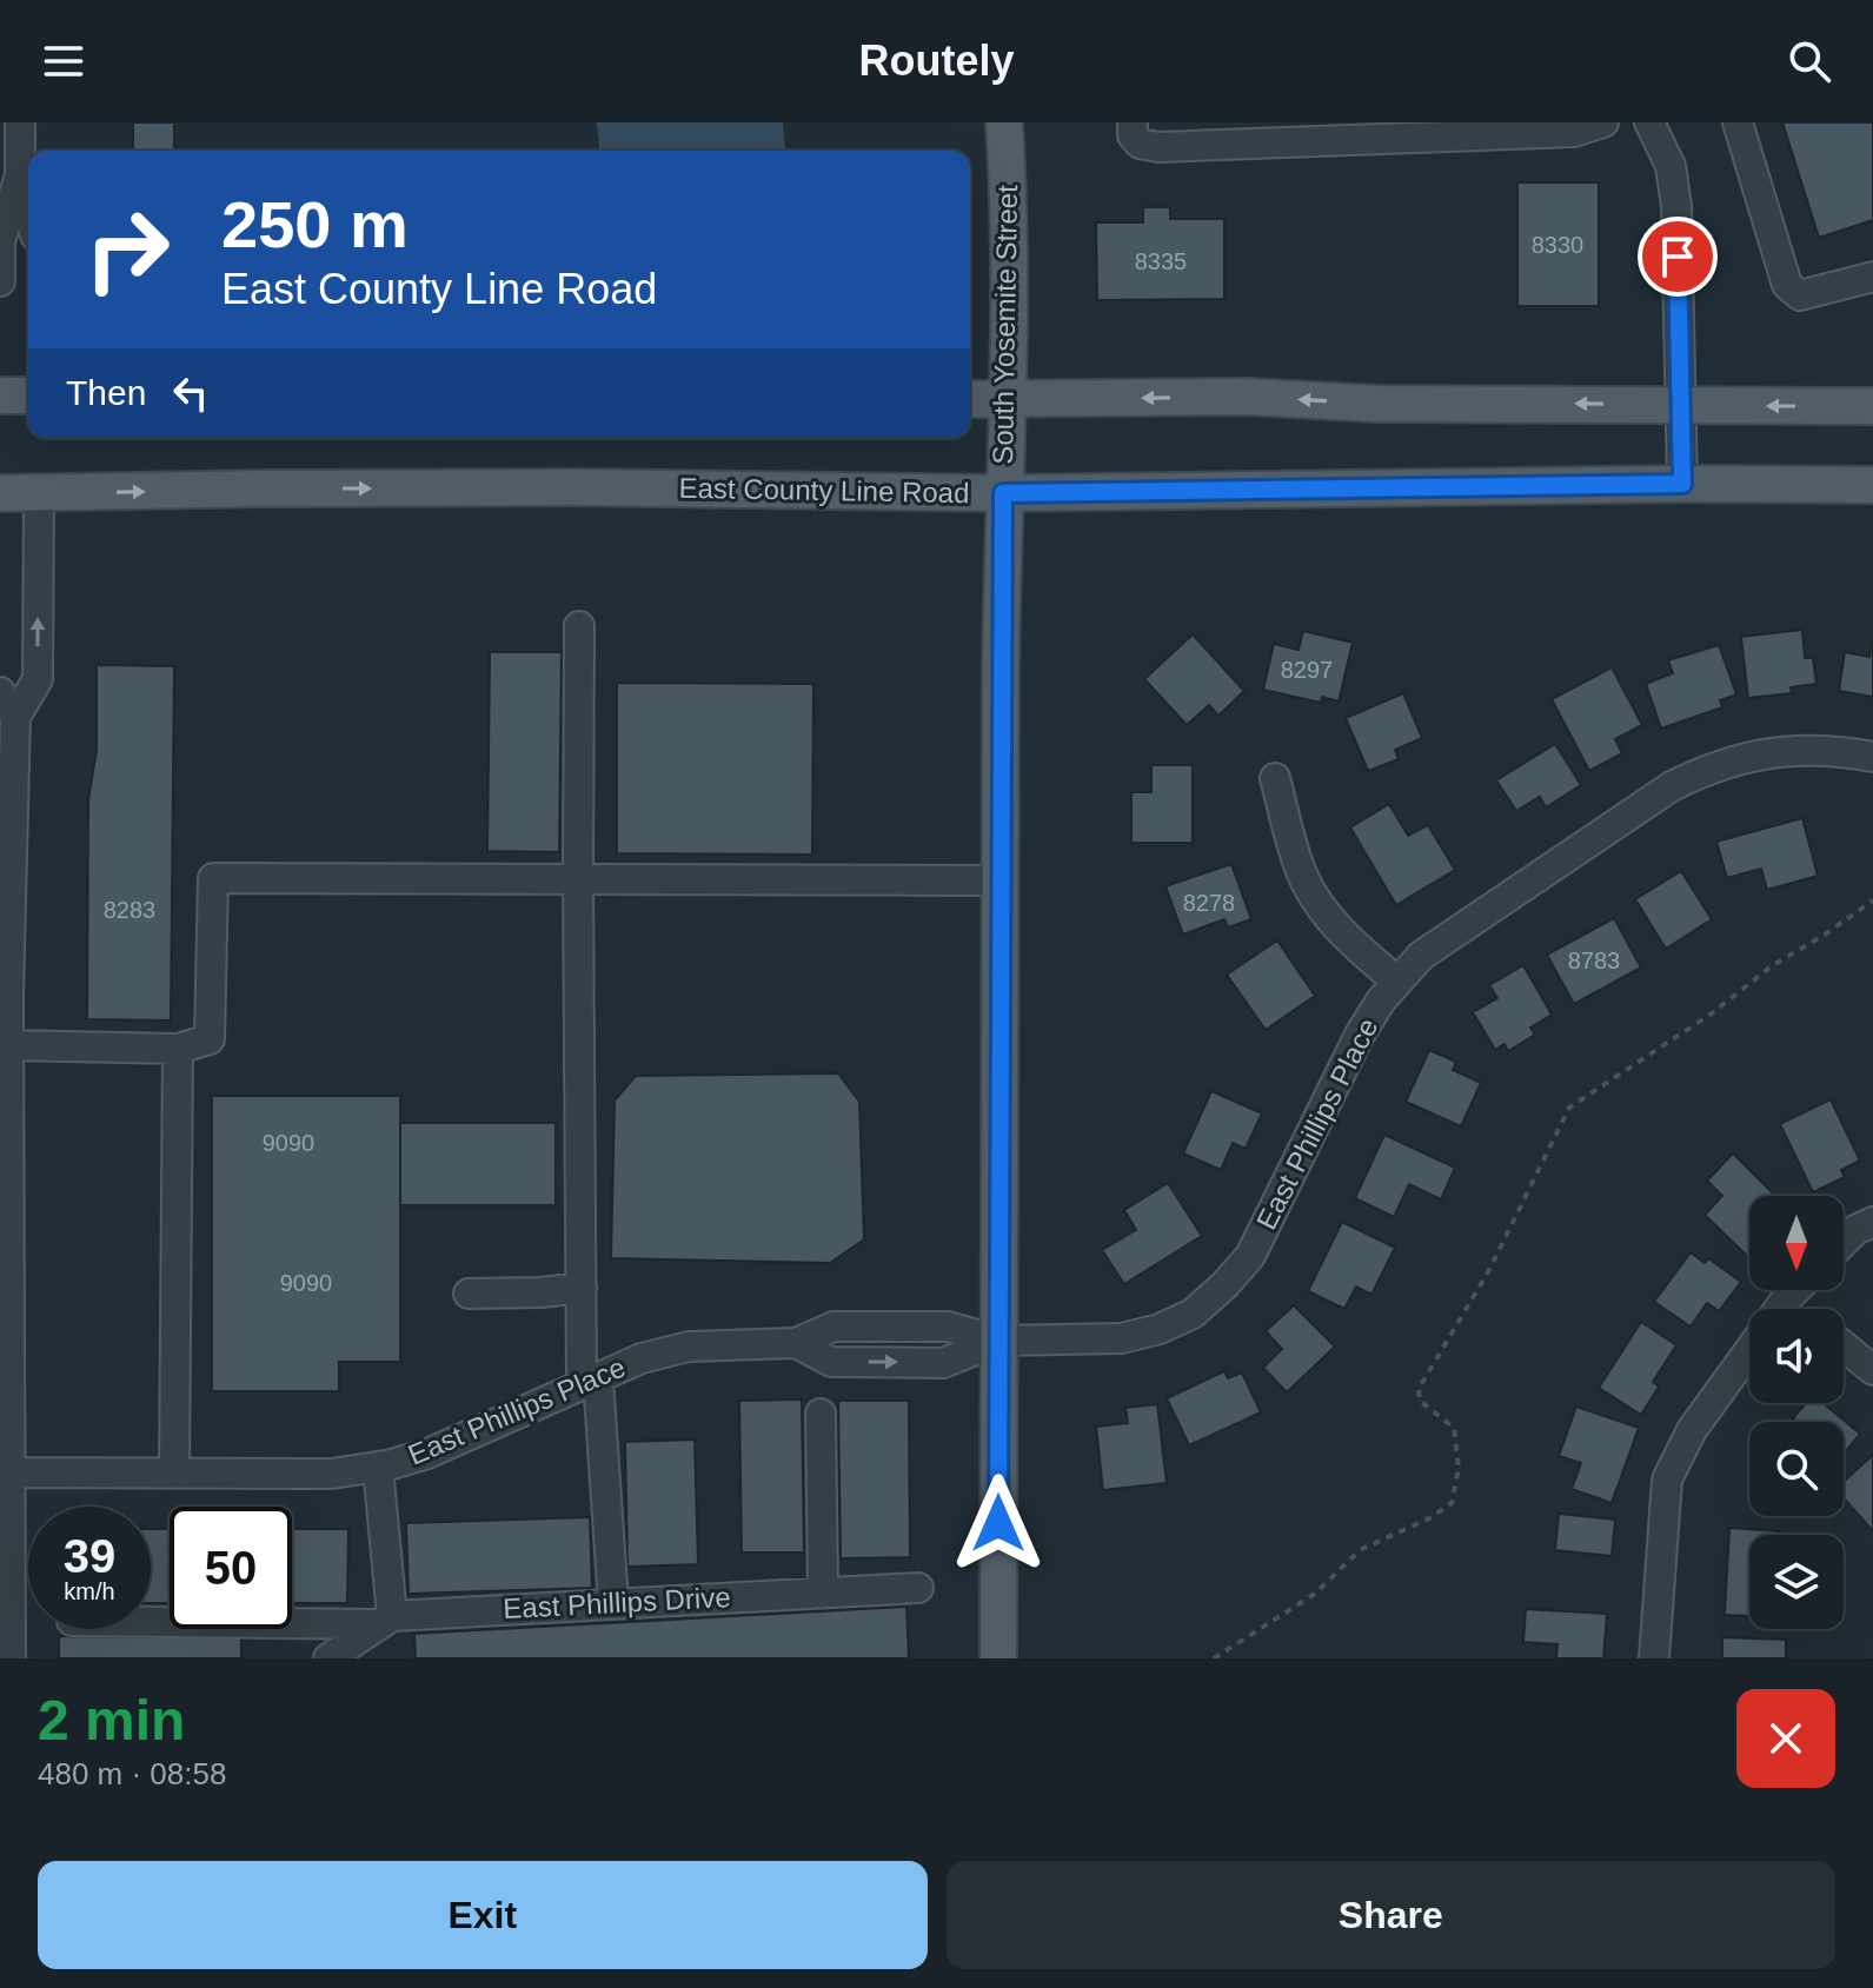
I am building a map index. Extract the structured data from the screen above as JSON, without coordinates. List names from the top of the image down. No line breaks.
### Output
{"streets":{"main road":["South Yosemite Street","East County Line Road"],"street":["East Phillips Place","East Phillips Drive"]},"crossings":[["South Yosemite Street","East County Line Road"],["South Yosemite Street","East Phillips Place"]],"one_way":["East County Line Road"],"house_numbers":["8330","8335","8297","8278","8283","8783","9090","9090"],"north":"bottom","page":{"header":"Routely","turn":["250 m","East County Line Road"],"then":"Then","speed":"39 km/h","limit":"50","heading":["2 min","480 m · 08:58"],"buttons":["Exit","Share"]}}
